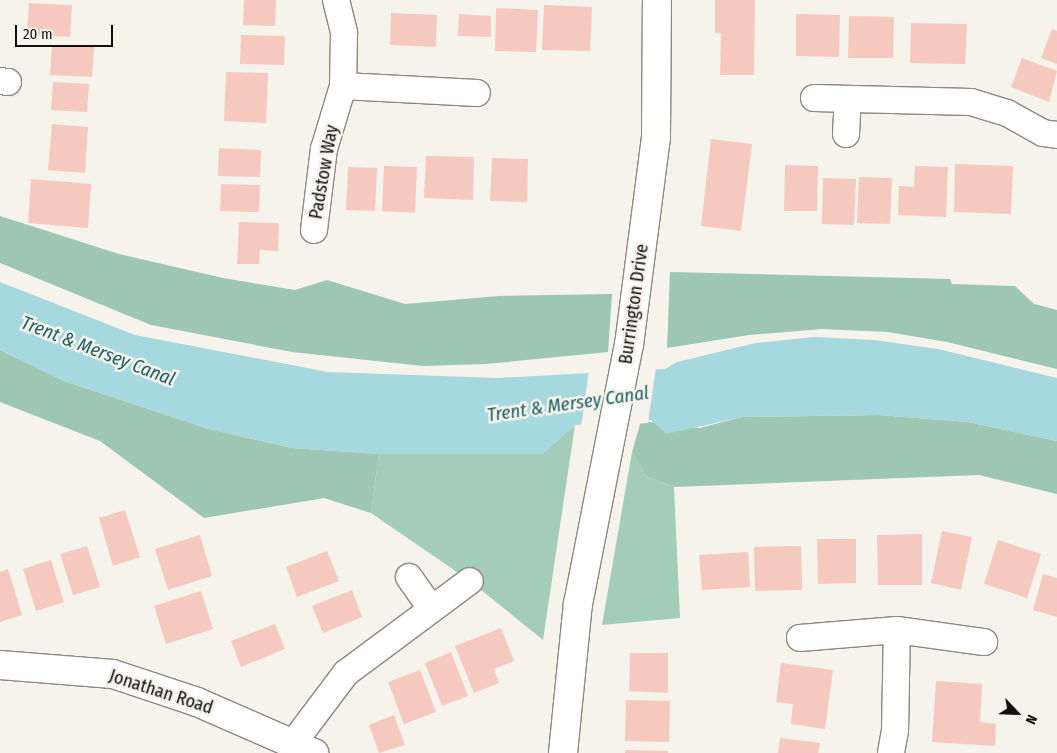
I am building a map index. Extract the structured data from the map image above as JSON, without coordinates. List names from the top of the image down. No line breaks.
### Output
{"streets":{"street":["Padstow Way","Burrington Drive","Jonathan Road"]},"water":["Trent & Mersey Canal"],"scale_bar":"20 m","north":"bottom right"}
